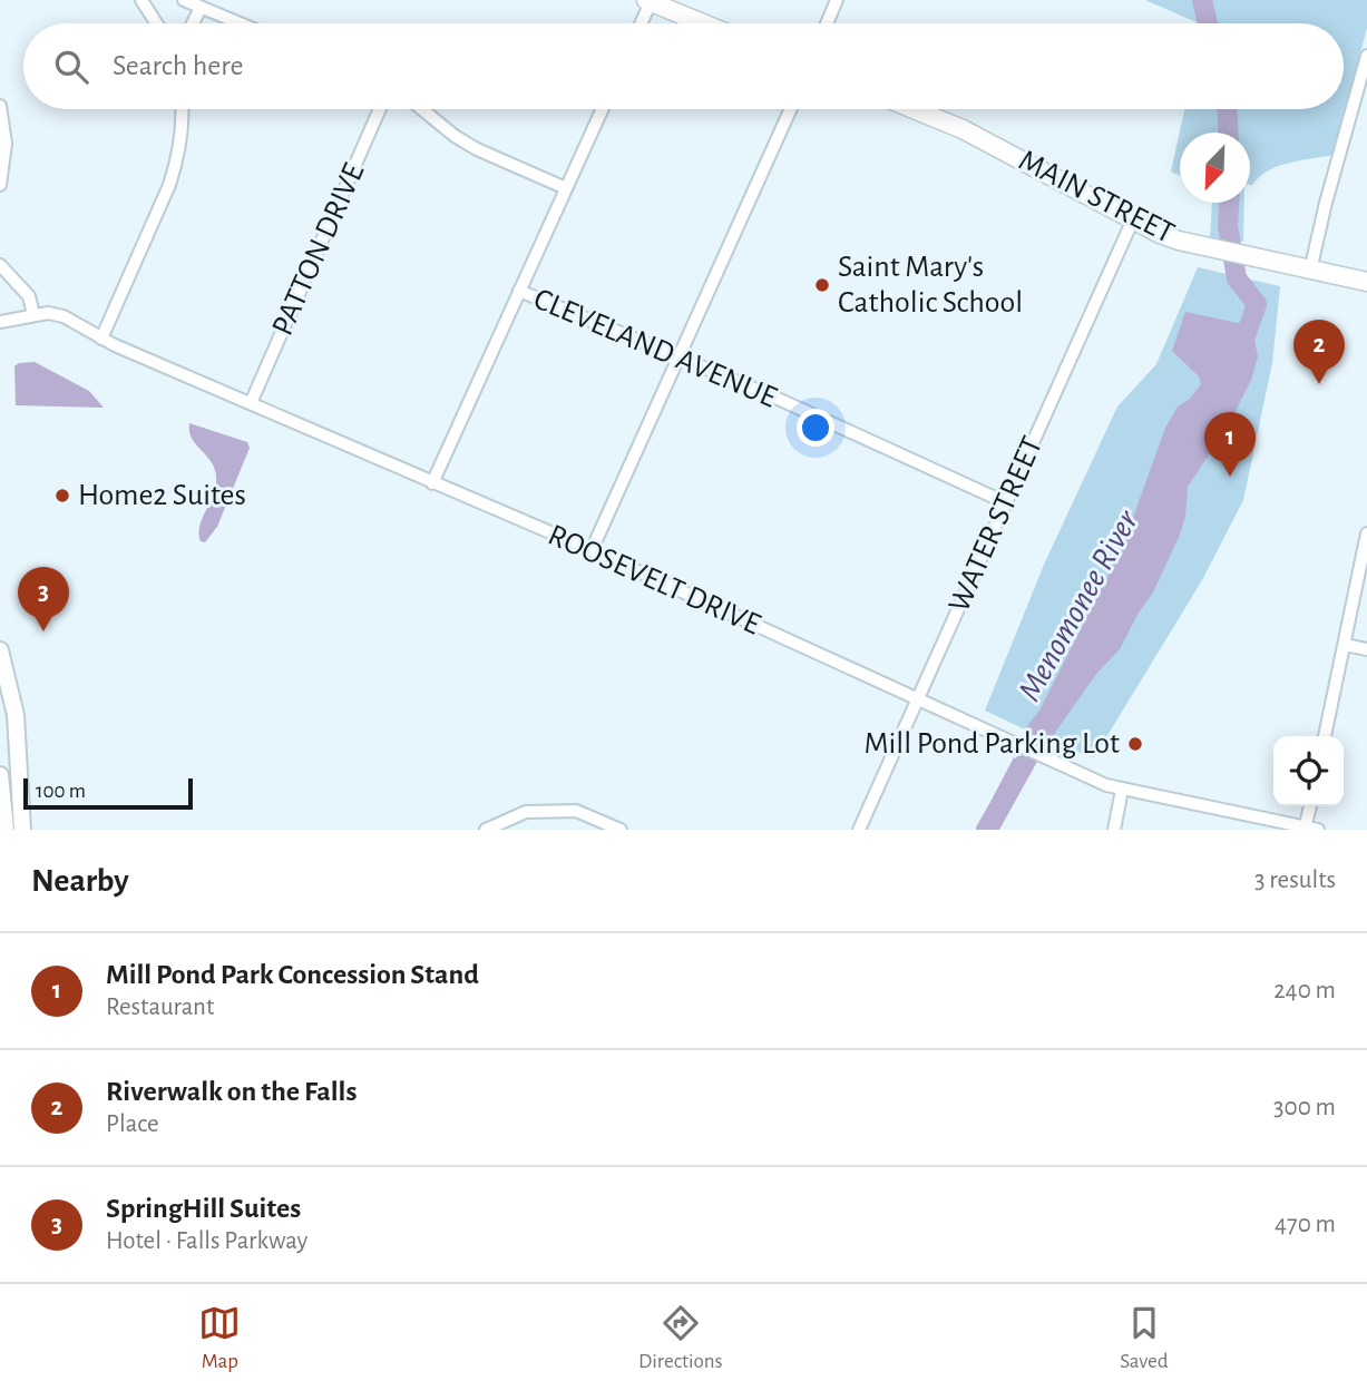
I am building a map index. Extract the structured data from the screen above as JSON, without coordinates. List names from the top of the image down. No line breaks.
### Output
{"streets":{"main road":["MAIN STREET"],"street":["PATTON DRIVE","CLEVELAND AVENUE","WATER STREET","ROOSEVELT DRIVE"]},"crossings":[["MAIN STREET","WATER STREET"],["PATTON DRIVE","ROOSEVELT DRIVE"],["CLEVELAND AVENUE","WATER STREET"],["WATER STREET","ROOSEVELT DRIVE"]],"water":["Menomonee River"],"places":["Saint Mary's Catholic School","Home2 Suites","Mill Pond Parking Lot"],"scale_bar":"100 m","north":"bottom left","page":{"search":"Search here","pins":["2","1","3"],"scale":"100 m","heading":["Nearby","3 results"],"list":[{"mark":"1","name":"Mill Pond Park Concession Stand","note":"Restaurant","value":"240 m"},{"mark":"2","name":"Riverwalk on the Falls","note":"Place","value":"300 m"},{"mark":"3","name":"SpringHill Suites","note":"Hotel · Falls Parkway","value":"470 m"}],"nav":["Map","Directions","Saved"]}}
